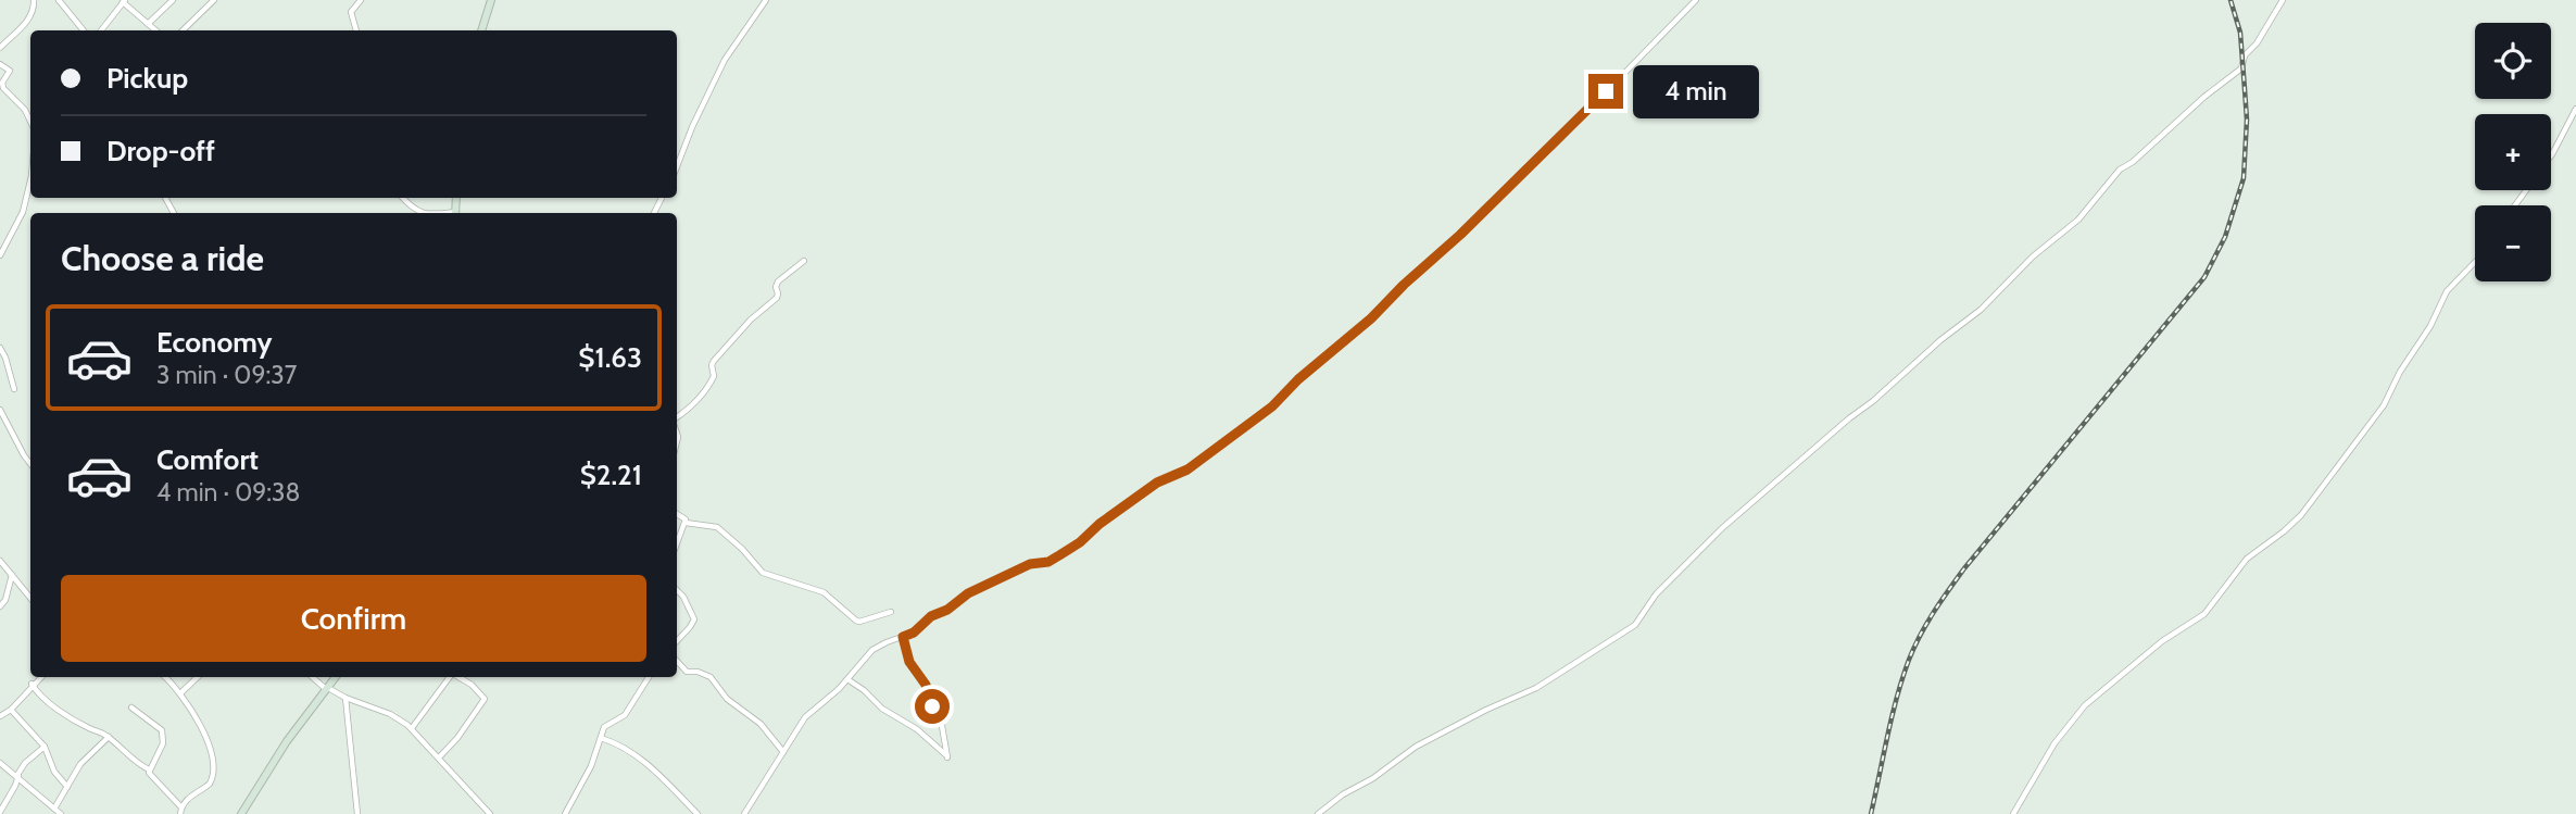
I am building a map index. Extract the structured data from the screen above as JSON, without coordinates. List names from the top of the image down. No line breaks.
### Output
{"page":{"map_buttons":["+","−"],"banner":["Pickup","Drop-off"],"bubble":"4 min","heading":"Choose a ride","list":[{"name":"Economy","note":"3 min · 09:37","value":"$1.63"},{"name":"Comfort","note":"4 min · 09:38","value":"$2.21"}],"buttons":"Confirm"}}
